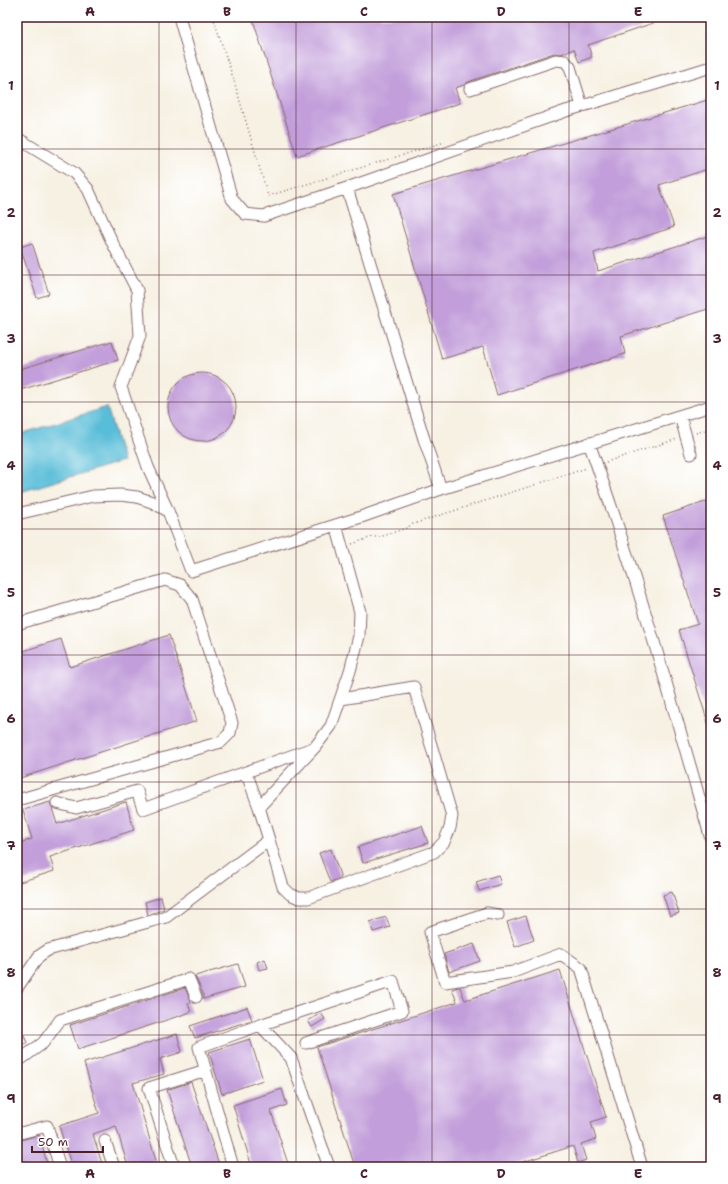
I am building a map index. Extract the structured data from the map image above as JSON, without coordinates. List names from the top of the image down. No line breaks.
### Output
{"scale_bar":"50 m","grid":{"columns":["A","B","C","D","E"],"rows":["1","2","3","4","5","6","7","8","9"]}}
